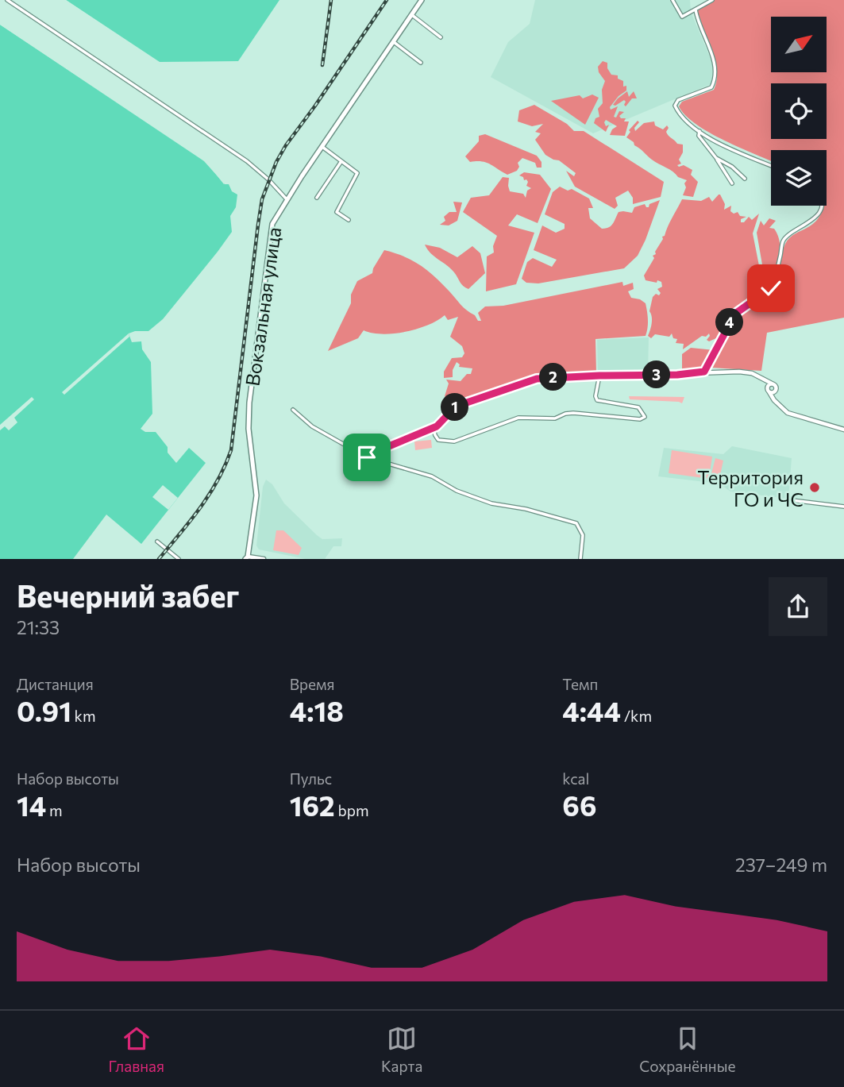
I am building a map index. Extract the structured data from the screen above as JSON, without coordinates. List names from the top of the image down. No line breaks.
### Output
{"streets":{"main road":["Вокзальная улица"]},"places":["Территория ГО и ЧС"],"north":"top right","page":{"pins":["4","3","2","1"],"heading":["Вечерний забег","21:33"],"stats":[["Дистанция","0.91 km"],["Время","4:18"],["Темп","4:44 /km"],["Набор высоты","14 m"],["Пульс","162 bpm"],["kcal","66"]],"chart":["Набор высоты","237–249 m"],"tabs":["Главная","Карта","Сохранённые"]}}
